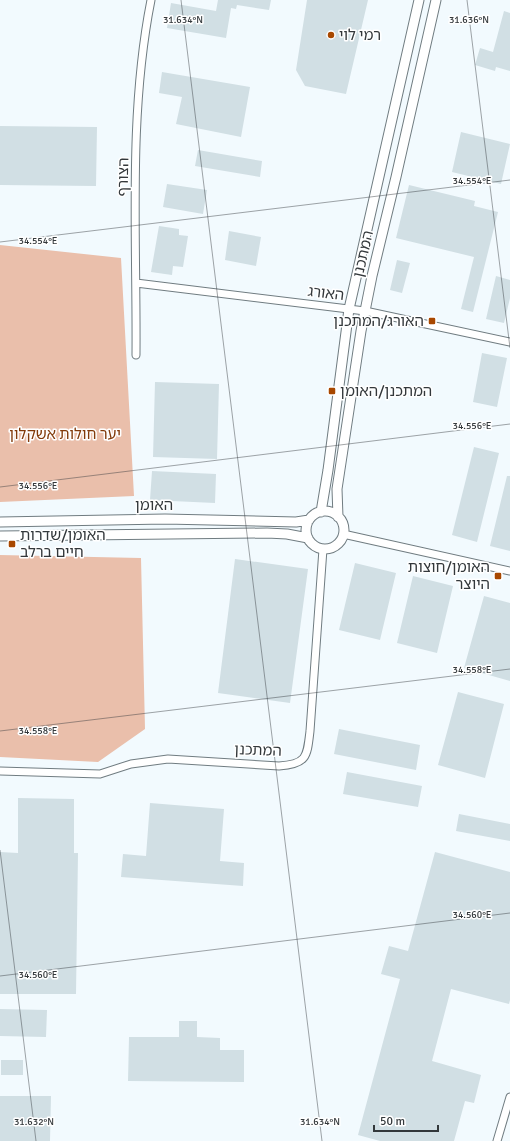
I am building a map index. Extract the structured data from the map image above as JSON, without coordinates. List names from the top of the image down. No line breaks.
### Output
{"streets":{"street":["הצורף","המתכנן","האורג","האומן"]},"crossings":[["הצורף","האורג"],["המתכנן","האורג"],["המתכנן","האומן"]],"parks":["יער חולות אשקלון"],"places":{"other":["רמי לוי"],"transit":["האורג/המתכנן","המתכנן/האומן","האומן/שדרות חיים ברלב","האומן/חוצות היוצר"]},"scale_bar":"50 m","coordinates":["31.634°N","31.636°N","34.554°E","34.556°E","34.558°E","34.560°E","31.632°N"]}
